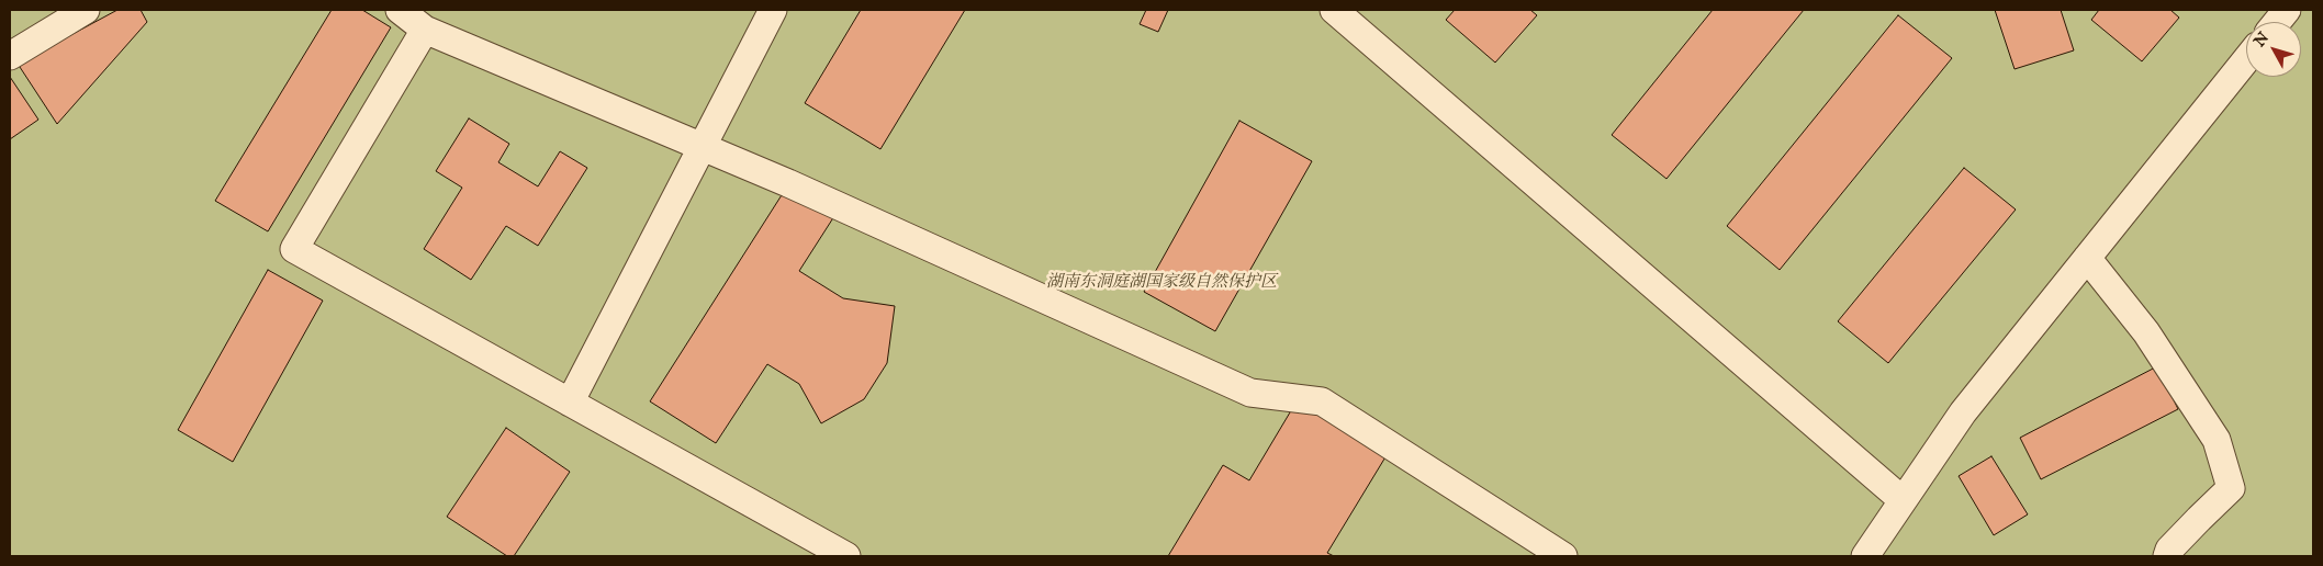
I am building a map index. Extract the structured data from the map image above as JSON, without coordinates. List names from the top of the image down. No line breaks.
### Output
{"parks":["湖南东洞庭湖国家级自然保护区"],"north":"top left"}
